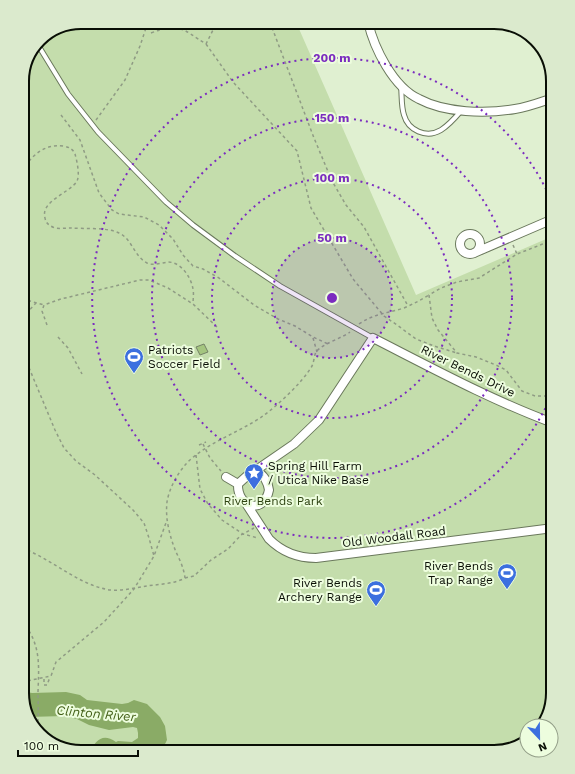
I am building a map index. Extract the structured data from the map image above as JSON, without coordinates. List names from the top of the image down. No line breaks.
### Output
{"streets":{"street":["River Bends Drive","Old Woodall Road"]},"water":["Clinton River"],"parks":["River Bends Park"],"places":{"sports":["Patriots Soccer Field","River Bends Trap Range","River Bends Archery Range"],"place":["Spring Hill Farm / Utica Nike Base"]},"scale_bar":"100 m","north":"bottom","rings":["200 m","150 m","100 m","50 m"]}
